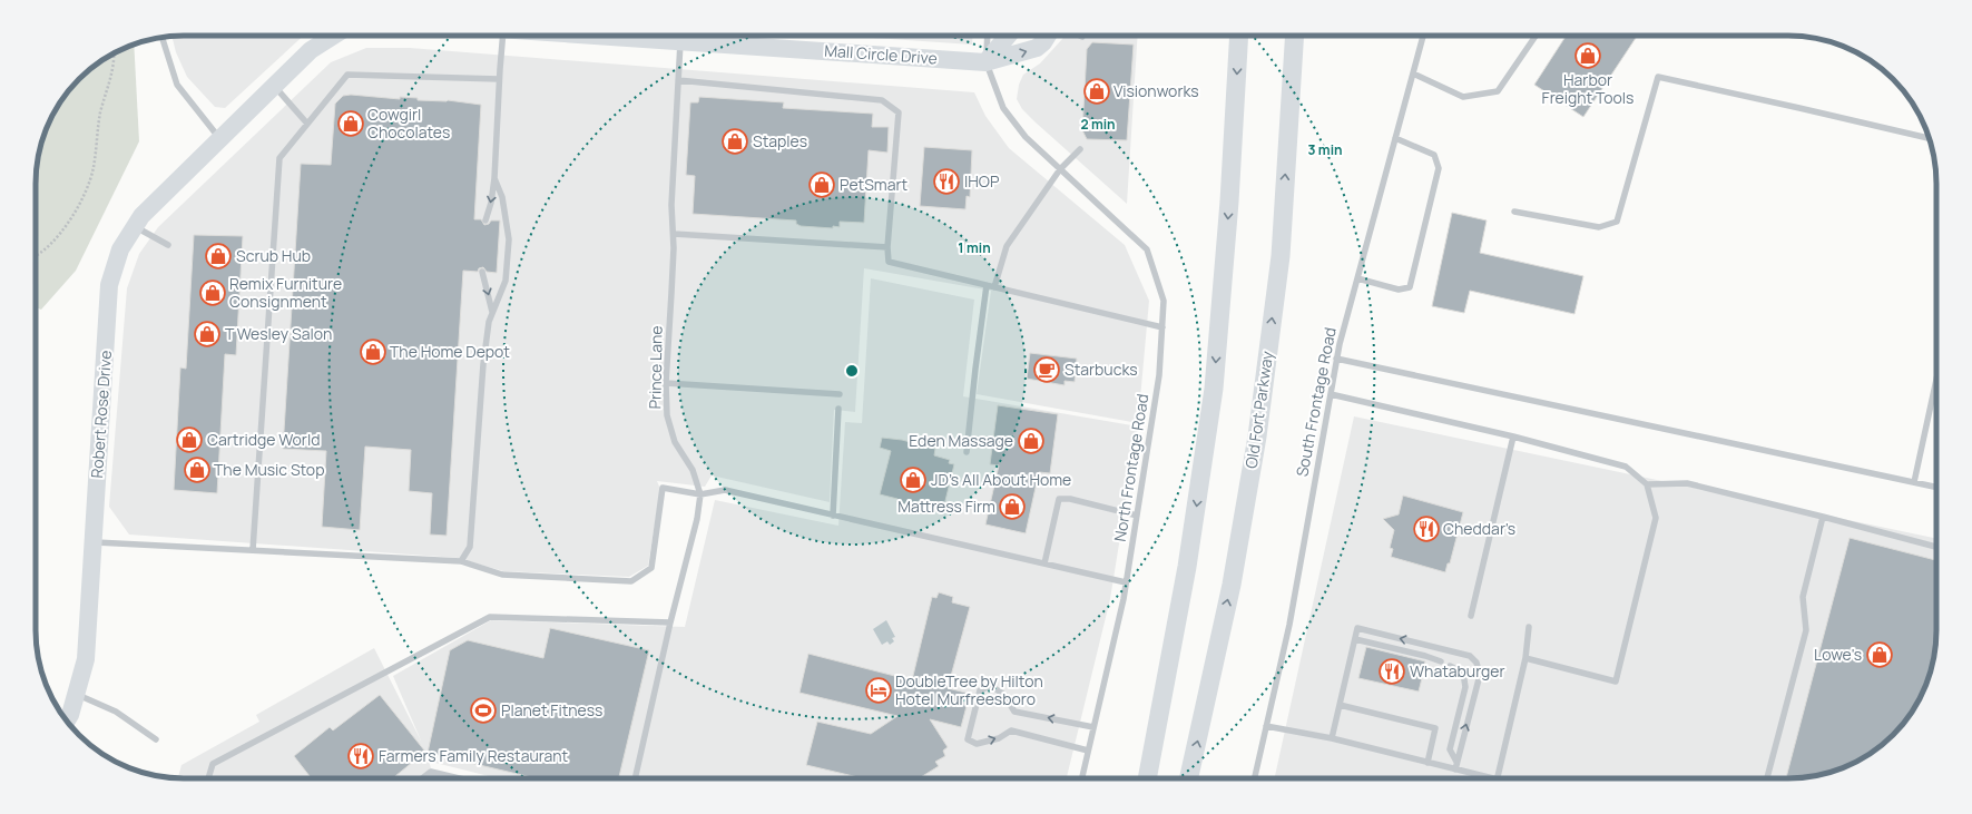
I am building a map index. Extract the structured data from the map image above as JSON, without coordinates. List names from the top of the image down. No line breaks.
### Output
{"streets":{"main road":["Old Fort Parkway"],"street":["Mall Circle Drive","Robert Rose Drive"],"lane":["Prince Lane","South Frontage Road","North Frontage Road"]},"crossings":[["Mall Circle Drive","Prince Lane"],["Mall Circle Drive","North Frontage Road"]],"places":{"shop":["Harbor Freight Tools","Visionworks","Cowgirl Chocolates","Staples","PetSmart","Scrub Hub","Remix Furniture Consignment","T Wesley Salon","The Home Depot","Cartridge World","Eden Massage","The Music Stop","JD's All About Home","Mattress Firm","Lowe's"],"restaurant":["IHOP","Cheddar's","Whataburger","Farmers Family Restaurant"],"cafe":["Starbucks"],"hotel":["DoubleTree by Hilton Hotel Murfreesboro"],"sports":["Planet Fitness"]},"rings":["2 min","3 min","1 min"]}
